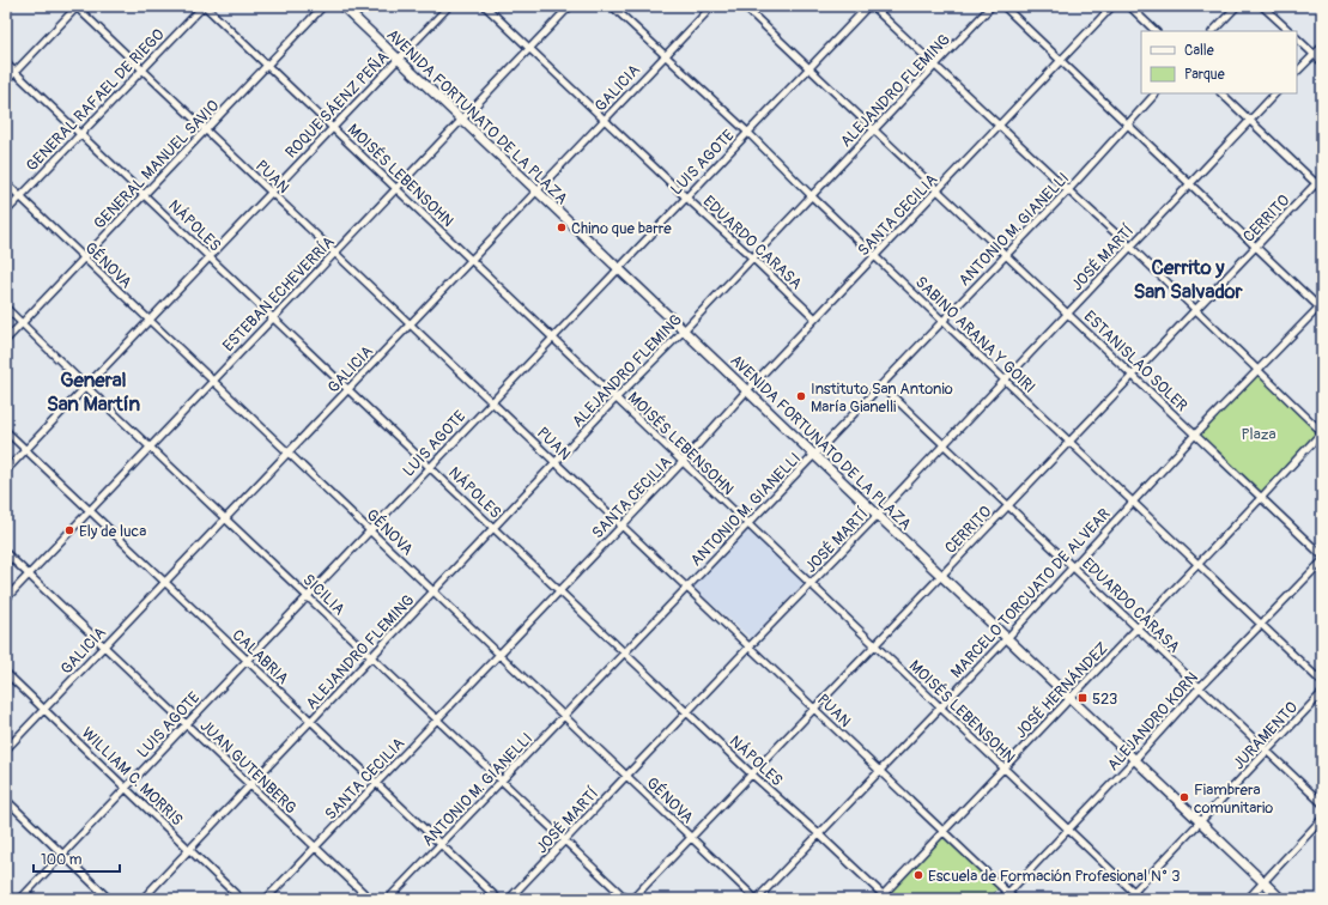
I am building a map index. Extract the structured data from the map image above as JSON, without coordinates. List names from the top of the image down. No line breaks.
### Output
{"streets":{"main road":["AVENIDA FORTUNATO DE LA PLAZA"],"street":["GALICIA","ALEJANDRO FLEMING","GENERAL RAFAEL DE RIEGO","ROQUE SÁENZ PEÑA","LUIS AGOTE","GENERAL MANUEL SAVIO","MOISÉS LEBENSOHN","PUAN","SANTA CECILIA","CERRITO","NÁPOLES","ANTONIO M. GIANELLI","EDUARDO CARASA","JOSÉ MARTÍ","GÉNOVA","ESTEBAN ECHEVERRÍA","SABINO ARANA Y GOIRI","ESTANISLAO SOLER","MARCELO TORCUATO DE ALVEAR","SICILIA","CALABRIA","JOSÉ HERNÁNDEZ","ALEJANDRO KORN","JURAMENTO","JUAN GUTENBERG","WILLIAM C. MORRIS"]},"crossings":[["GALICIA","AVENIDA FORTUNATO DE LA PLAZA"],["GALICIA","MOISÉS LEBENSOHN"],["GALICIA","PUAN"],["GALICIA","NÁPOLES"],["GALICIA","EDUARDO CARASA"],["GALICIA","GÉNOVA"],["GALICIA","SABINO ARANA Y GOIRI"],["GALICIA","SICILIA"],["GALICIA","CALABRIA"],["GALICIA","JUAN GUTENBERG"],["GALICIA","WILLIAM C. MORRIS"],["ALEJANDRO FLEMING","AVENIDA FORTUNATO DE LA PLAZA"],["ALEJANDRO FLEMING","MOISÉS LEBENSOHN"],["ALEJANDRO FLEMING","PUAN"],["ALEJANDRO FLEMING","NÁPOLES"],["ALEJANDRO FLEMING","EDUARDO CARASA"],["ALEJANDRO FLEMING","GÉNOVA"],["ALEJANDRO FLEMING","SABINO ARANA Y GOIRI"],["ALEJANDRO FLEMING","ESTANISLAO SOLER"],["ALEJANDRO FLEMING","SICILIA"],["ALEJANDRO FLEMING","CALABRIA"],["ALEJANDRO FLEMING","JUAN GUTENBERG"],["ALEJANDRO FLEMING","WILLIAM C. MORRIS"],["GENERAL RAFAEL DE RIEGO","MOISÉS LEBENSOHN"],["GENERAL RAFAEL DE RIEGO","PUAN"],["GENERAL RAFAEL DE RIEGO","NÁPOLES"],["GENERAL RAFAEL DE RIEGO","GÉNOVA"],["ROQUE SÁENZ PEÑA","AVENIDA FORTUNATO DE LA PLAZA"],["ROQUE SÁENZ PEÑA","MOISÉS LEBENSOHN"],["ROQUE SÁENZ PEÑA","PUAN"],["ROQUE SÁENZ PEÑA","NÁPOLES"],["ROQUE SÁENZ PEÑA","GÉNOVA"],["ROQUE SÁENZ PEÑA","SICILIA"],["ROQUE SÁENZ PEÑA","CALABRIA"],["AVENIDA FORTUNATO DE LA PLAZA","LUIS AGOTE"],["AVENIDA FORTUNATO DE LA PLAZA","SANTA CECILIA"],["AVENIDA FORTUNATO DE LA PLAZA","CERRITO"],["AVENIDA FORTUNATO DE LA PLAZA","ANTONIO M. GIANELLI"],["AVENIDA FORTUNATO DE LA PLAZA","JOSÉ MARTÍ"],["AVENIDA FORTUNATO DE LA PLAZA","ESTEBAN ECHEVERRÍA"],["AVENIDA FORTUNATO DE LA PLAZA","MARCELO TORCUATO DE ALVEAR"],["AVENIDA FORTUNATO DE LA PLAZA","JOSÉ HERNÁNDEZ"],["AVENIDA FORTUNATO DE LA PLAZA","ALEJANDRO KORN"],["AVENIDA FORTUNATO DE LA PLAZA","JURAMENTO"],["LUIS AGOTE","MOISÉS LEBENSOHN"],["LUIS AGOTE","PUAN"],["LUIS AGOTE","NÁPOLES"],["LUIS AGOTE","EDUARDO CARASA"],["LUIS AGOTE","GÉNOVA"],["LUIS AGOTE","SABINO ARANA Y GOIRI"],["LUIS AGOTE","ESTANISLAO SOLER"],["LUIS AGOTE","SICILIA"],["LUIS AGOTE","CALABRIA"],["LUIS AGOTE","JUAN GUTENBERG"],["LUIS AGOTE","WILLIAM C. MORRIS"],["GENERAL MANUEL SAVIO","MOISÉS LEBENSOHN"],["GENERAL MANUEL SAVIO","PUAN"],["GENERAL MANUEL SAVIO","NÁPOLES"],["GENERAL MANUEL SAVIO","GÉNOVA"],["GENERAL MANUEL SAVIO","SICILIA"],["MOISÉS LEBENSOHN","SANTA CECILIA"],["MOISÉS LEBENSOHN","CERRITO"],["MOISÉS LEBENSOHN","ANTONIO M. GIANELLI"],["MOISÉS LEBENSOHN","JOSÉ MARTÍ"],["MOISÉS LEBENSOHN","ESTEBAN ECHEVERRÍA"],["MOISÉS LEBENSOHN","MARCELO TORCUATO DE ALVEAR"],["MOISÉS LEBENSOHN","JOSÉ HERNÁNDEZ"],["MOISÉS LEBENSOHN","ALEJANDRO KORN"],["MOISÉS LEBENSOHN","JURAMENTO"],["PUAN","SANTA CECILIA"],["PUAN","CERRITO"],["PUAN","ANTONIO M. GIANELLI"],["PUAN","JOSÉ MARTÍ"],["PUAN","ESTEBAN ECHEVERRÍA"],["PUAN","MARCELO TORCUATO DE ALVEAR"],["PUAN","JOSÉ HERNÁNDEZ"],["PUAN","ALEJANDRO KORN"],["SANTA CECILIA","NÁPOLES"],["SANTA CECILIA","EDUARDO CARASA"],["SANTA CECILIA","GÉNOVA"],["SANTA CECILIA","SABINO ARANA Y GOIRI"],["SANTA CECILIA","ESTANISLAO SOLER"],["SANTA CECILIA","SICILIA"],["SANTA CECILIA","CALABRIA"],["SANTA CECILIA","JUAN GUTENBERG"],["CERRITO","NÁPOLES"],["CERRITO","EDUARDO CARASA"],["CERRITO","GÉNOVA"],["CERRITO","SABINO ARANA Y GOIRI"],["CERRITO","ESTANISLAO SOLER"],["NÁPOLES","ANTONIO M. GIANELLI"],["NÁPOLES","JOSÉ MARTÍ"],["NÁPOLES","ESTEBAN ECHEVERRÍA"],["NÁPOLES","MARCELO TORCUATO DE ALVEAR"],["NÁPOLES","JOSÉ HERNÁNDEZ"],["ANTONIO M. GIANELLI","EDUARDO CARASA"],["ANTONIO M. GIANELLI","GÉNOVA"],["ANTONIO M. GIANELLI","SABINO ARANA Y GOIRI"],["ANTONIO M. GIANELLI","ESTANISLAO SOLER"],["ANTONIO M. GIANELLI","SICILIA"],["ANTONIO M. GIANELLI","CALABRIA"],["EDUARDO CARASA","JOSÉ MARTÍ"],["EDUARDO CARASA","ESTEBAN ECHEVERRÍA"],["EDUARDO CARASA","MARCELO TORCUATO DE ALVEAR"],["EDUARDO CARASA","JOSÉ HERNÁNDEZ"],["EDUARDO CARASA","ALEJANDRO KORN"],["EDUARDO CARASA","JURAMENTO"],["JOSÉ MARTÍ","GÉNOVA"],["JOSÉ MARTÍ","SABINO ARANA Y GOIRI"],["JOSÉ MARTÍ","ESTANISLAO SOLER"],["JOSÉ MARTÍ","SICILIA"],["GÉNOVA","ESTEBAN ECHEVERRÍA"],["GÉNOVA","MARCELO TORCUATO DE ALVEAR"],["ESTEBAN ECHEVERRÍA","SICILIA"],["ESTEBAN ECHEVERRÍA","CALABRIA"],["ESTEBAN ECHEVERRÍA","JUAN GUTENBERG"],["SABINO ARANA Y GOIRI","MARCELO TORCUATO DE ALVEAR"],["SABINO ARANA Y GOIRI","JOSÉ HERNÁNDEZ"],["SABINO ARANA Y GOIRI","ALEJANDRO KORN"],["ESTANISLAO SOLER","MARCELO TORCUATO DE ALVEAR"],["ESTANISLAO SOLER","JOSÉ HERNÁNDEZ"]],"districts":["Cerrito y San Salvador","General San Martín"],"parks":["Plaza"],"places":{"other":["Chino que barre","Instituto San Antonio María Gianelli","Ely de luca","Fiambrera comunitario","Escuela de Formación Profesional N° 3"],"transit":["523"]},"legend":["Calle","Parque"],"scale_bar":"100 m"}
